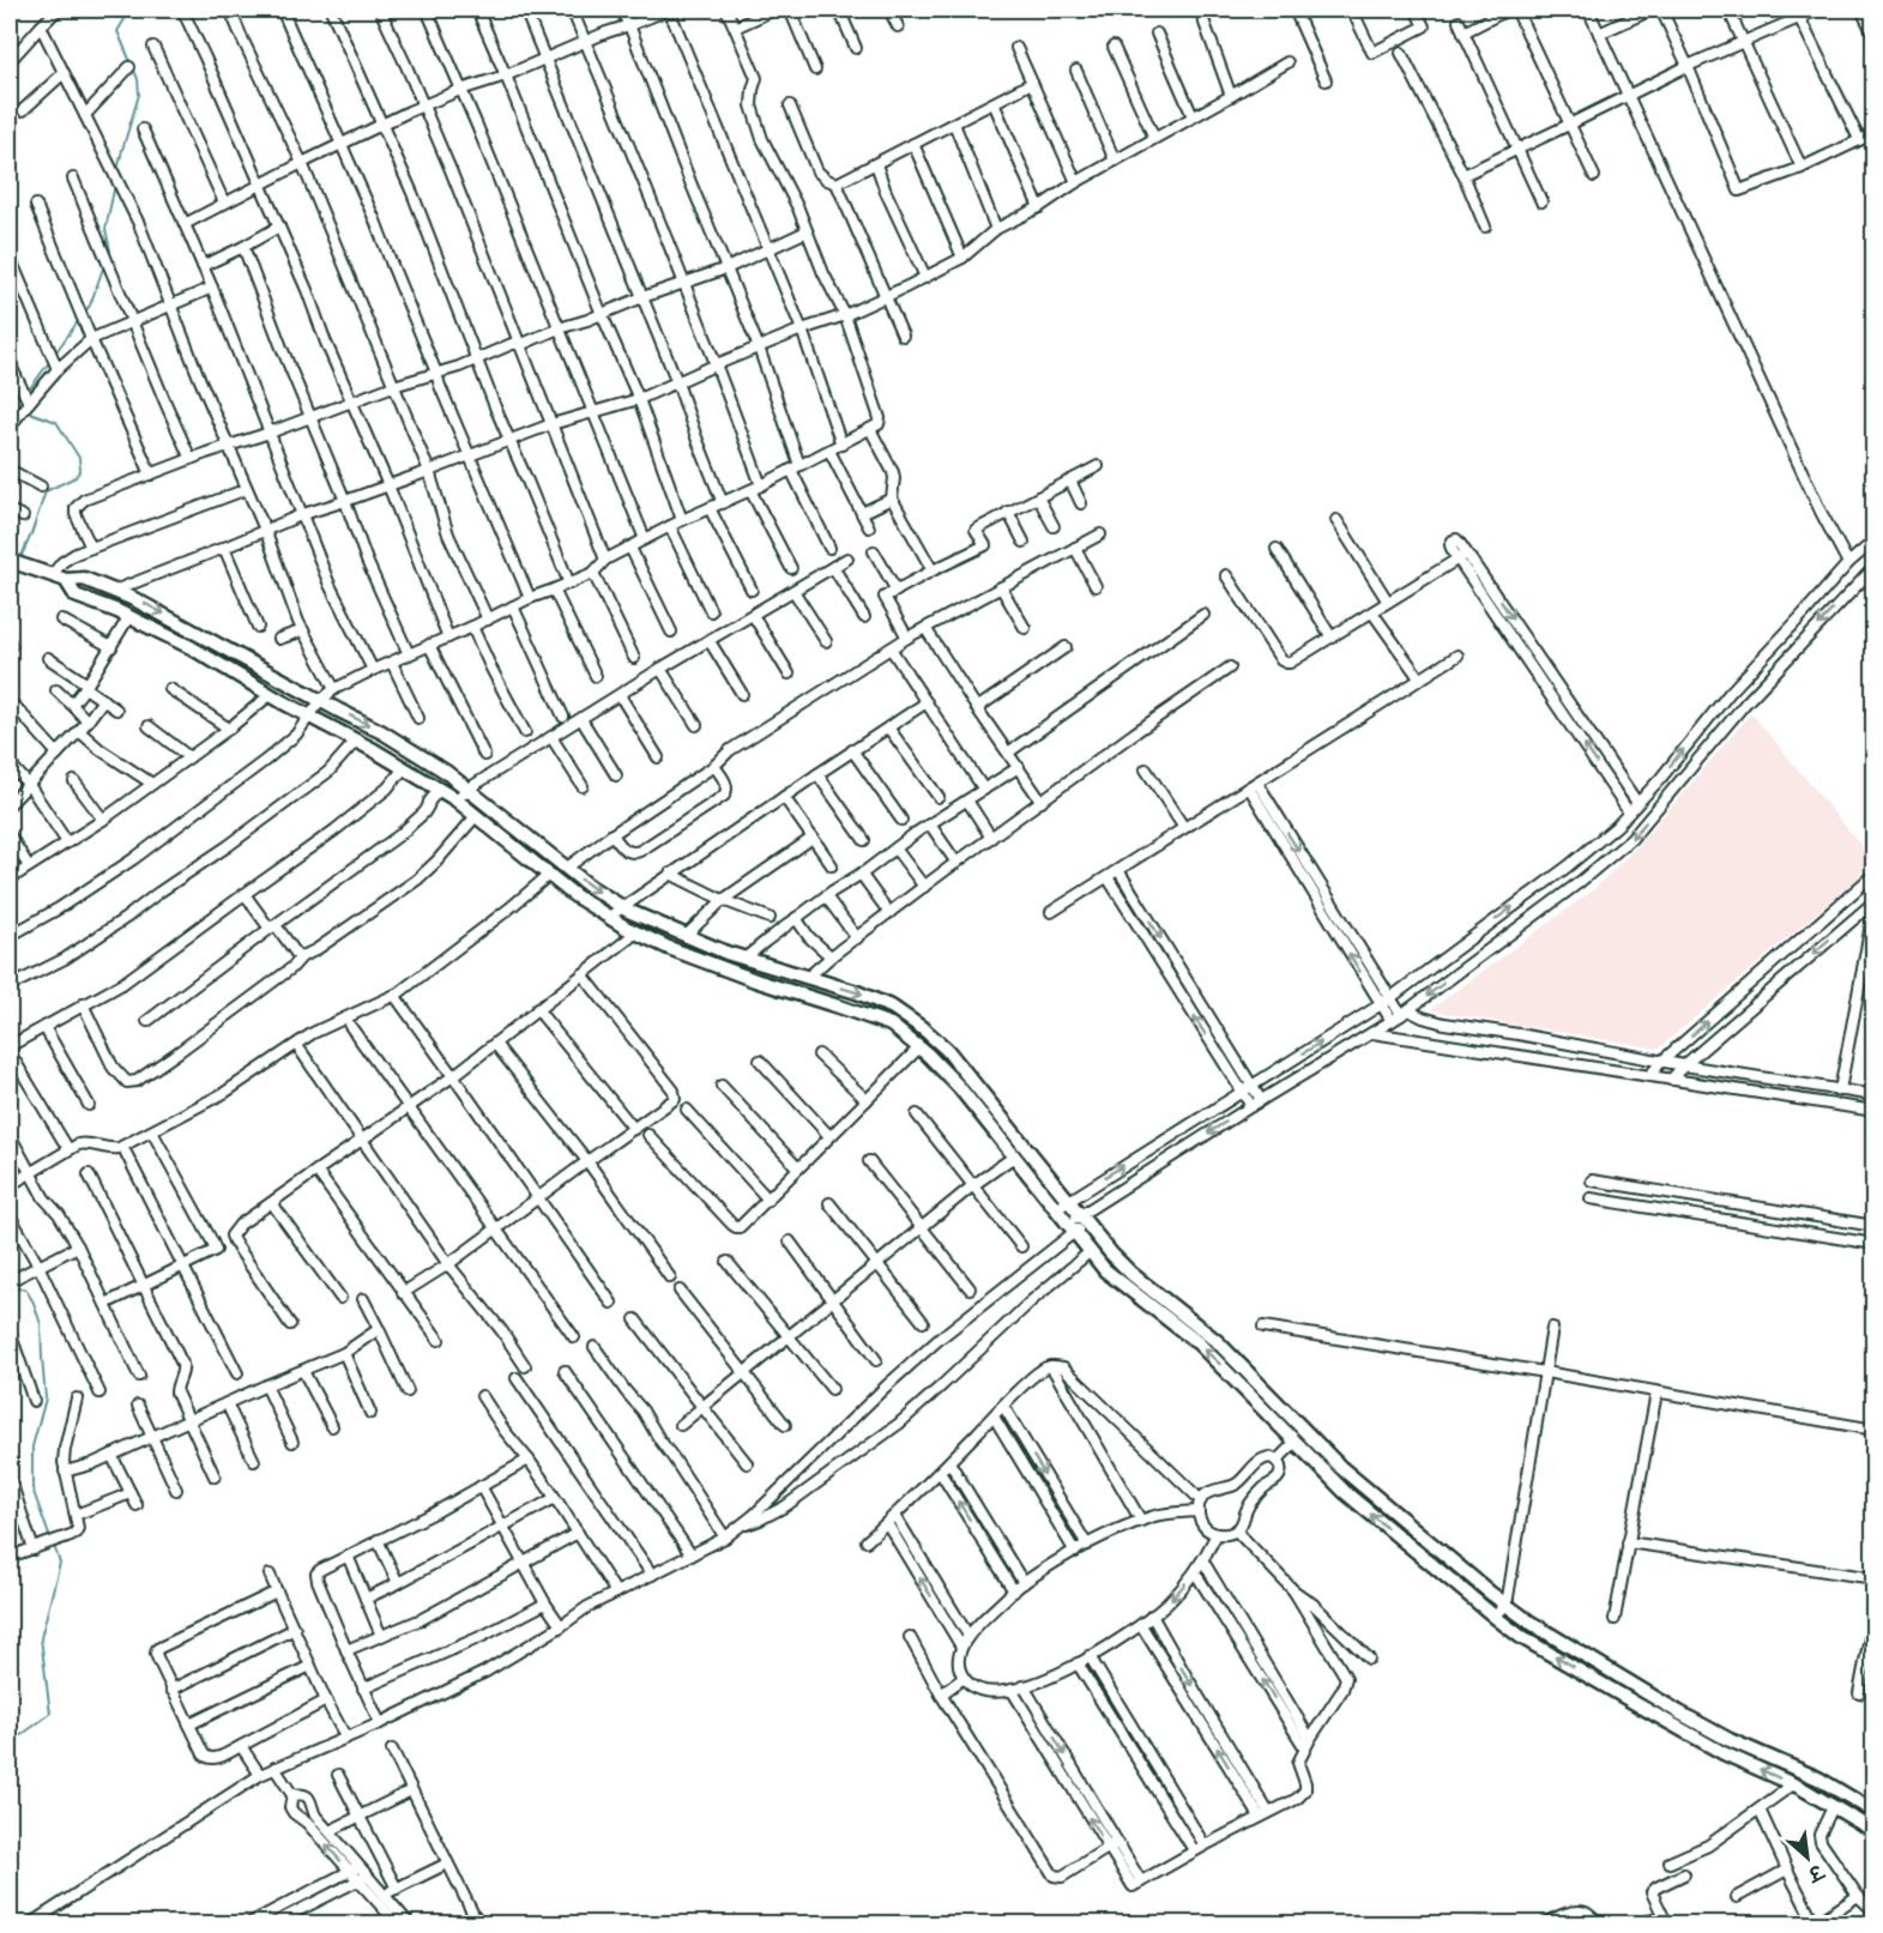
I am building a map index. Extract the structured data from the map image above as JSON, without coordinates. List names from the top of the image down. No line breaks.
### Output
{"north":"bottom right"}
